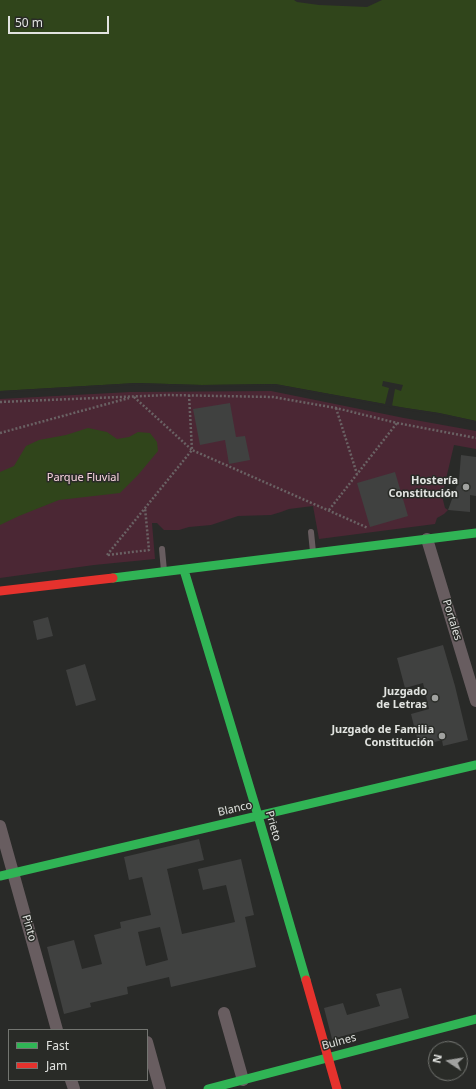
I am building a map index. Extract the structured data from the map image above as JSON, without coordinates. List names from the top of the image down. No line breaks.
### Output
{"streets":{"street":["Portales","Blanco","Prieto","Pinto","Bulnes"]},"crossings":[["Blanco","Prieto"],["Blanco","Pinto"],["Prieto","Bulnes"]],"parks":["Parque Fluvial"],"places":["Hostería Constitución","Juzgado de Letras","Juzgado de Familia Constitución"],"legend":["Fast","Jam"],"scale_bar":"50 m","north":"left"}
